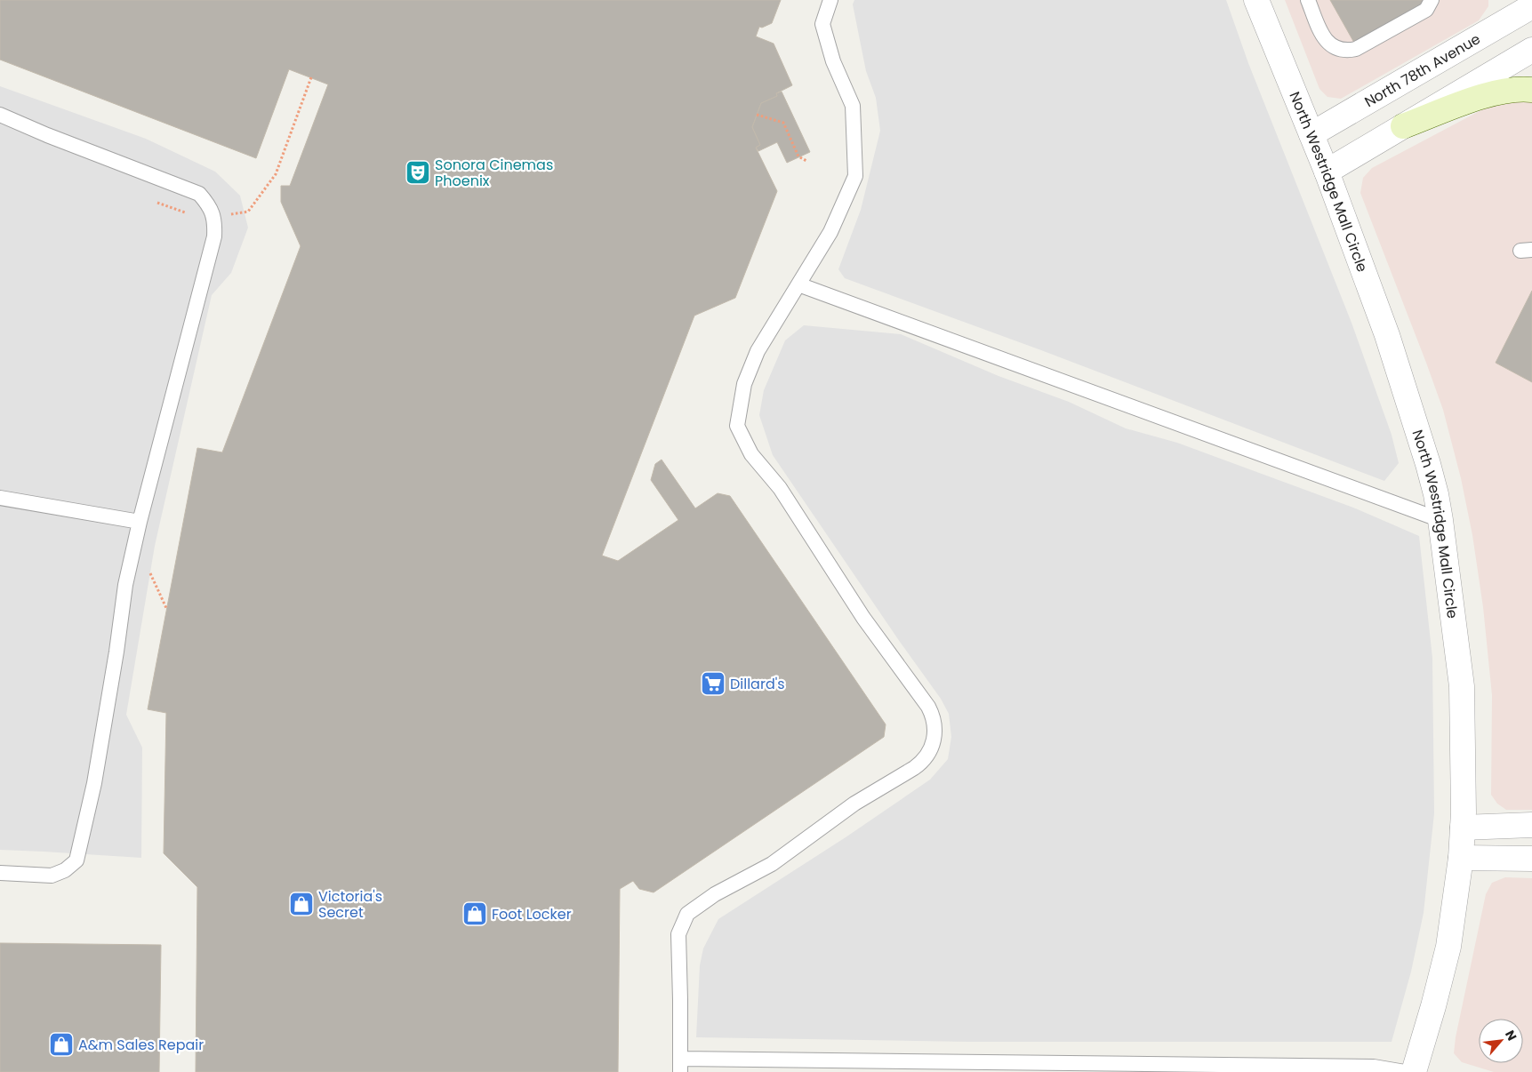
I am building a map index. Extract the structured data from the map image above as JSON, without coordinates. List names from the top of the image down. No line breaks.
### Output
{"streets":{"street":["North 78th Avenue","North Westridge Mall Circle"]},"crossings":[["North 78th Avenue","North Westridge Mall Circle"]],"places":{"theatre":["Sonora Cinemas Phoenix"],"supermarket":["Dillard's"],"shop":["Victoria's Secret","Foot Locker","A&m Sales Repair"]},"north":"top right"}
